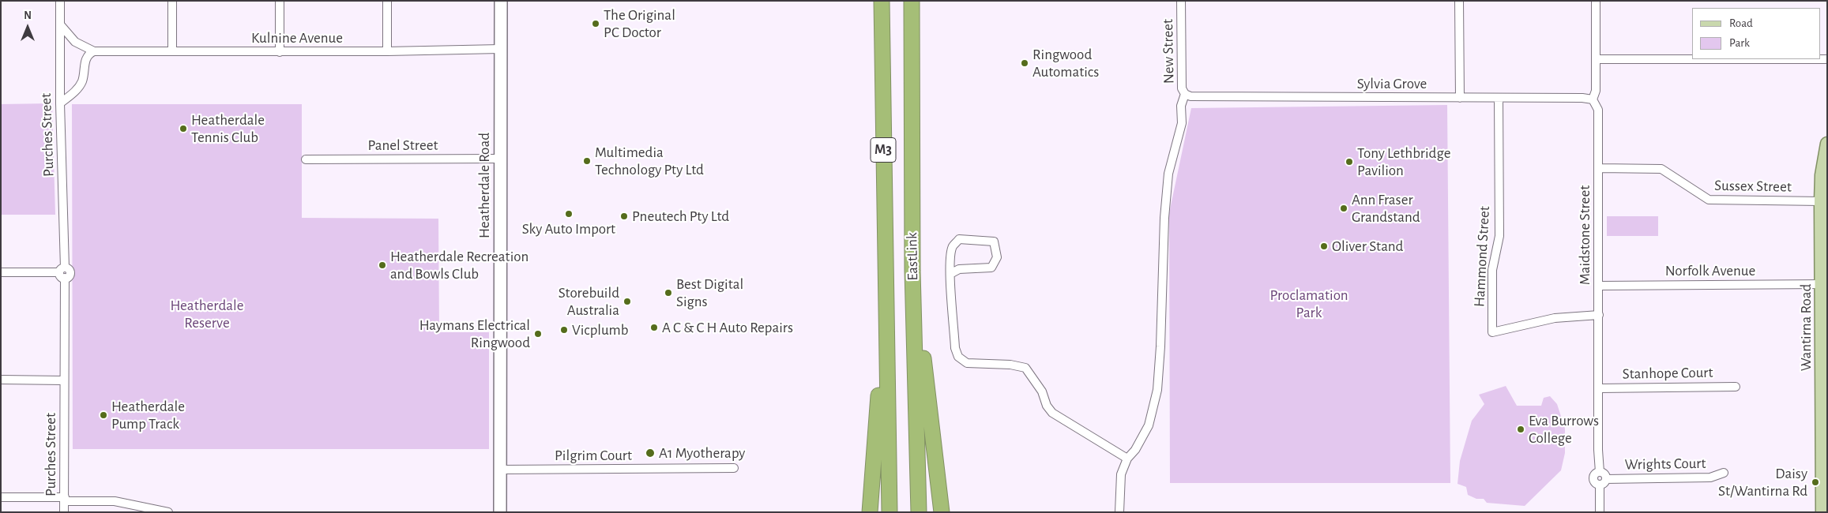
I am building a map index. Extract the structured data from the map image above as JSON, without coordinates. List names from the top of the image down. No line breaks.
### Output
{"streets":{"highway":["M3","EastLink"],"main road":["Heatherdale Road","Wantirna Road"],"street":["Kulnine Avenue","New Street","Sylvia Grove","Purches Street","Panel Street","Sussex Street","Maidstone Street","Hammond Street","Norfolk Avenue","Stanhope Court","Pilgrim Court","Wrights Court"]},"crossings":[["Kulnine Avenue","Purches Street"],["Kulnine Avenue","Heatherdale Road"],["New Street","Sylvia Grove"],["Sylvia Grove","Maidstone Street"],["Sylvia Grove","Hammond Street"],["Panel Street","Heatherdale Road"],["Heatherdale Road","Pilgrim Court"],["Sussex Street","Maidstone Street"],["Sussex Street","Wantirna Road"],["Maidstone Street","Hammond Street"],["Maidstone Street","Norfolk Avenue"],["Maidstone Street","Stanhope Court"],["Maidstone Street","Wrights Court"],["Norfolk Avenue","Wantirna Road"]],"parks":["Proclamation Park","Heatherdale Reserve"],"places":["The Original PC Doctor","Ringwood Automatics","Heatherdale Tennis Club","Multimedia Technology Pty Ltd","Tony Lethbridge Pavilion","Ann Fraser Grandstand","Sky Auto Import","Pneutech Pty Ltd","Oliver Stand","Heatherdale Recreation and Bowls Club","Best Digital Signs","Storebuild Australia","A C & C H Auto Repairs","Vicplumb","Haymans Electrical Ringwood","Heatherdale Pump Track","Eva Burrows College","A1 Myotherapy","Daisy St/Wantirna Rd"],"legend":["Road","Park"],"north":"top"}
